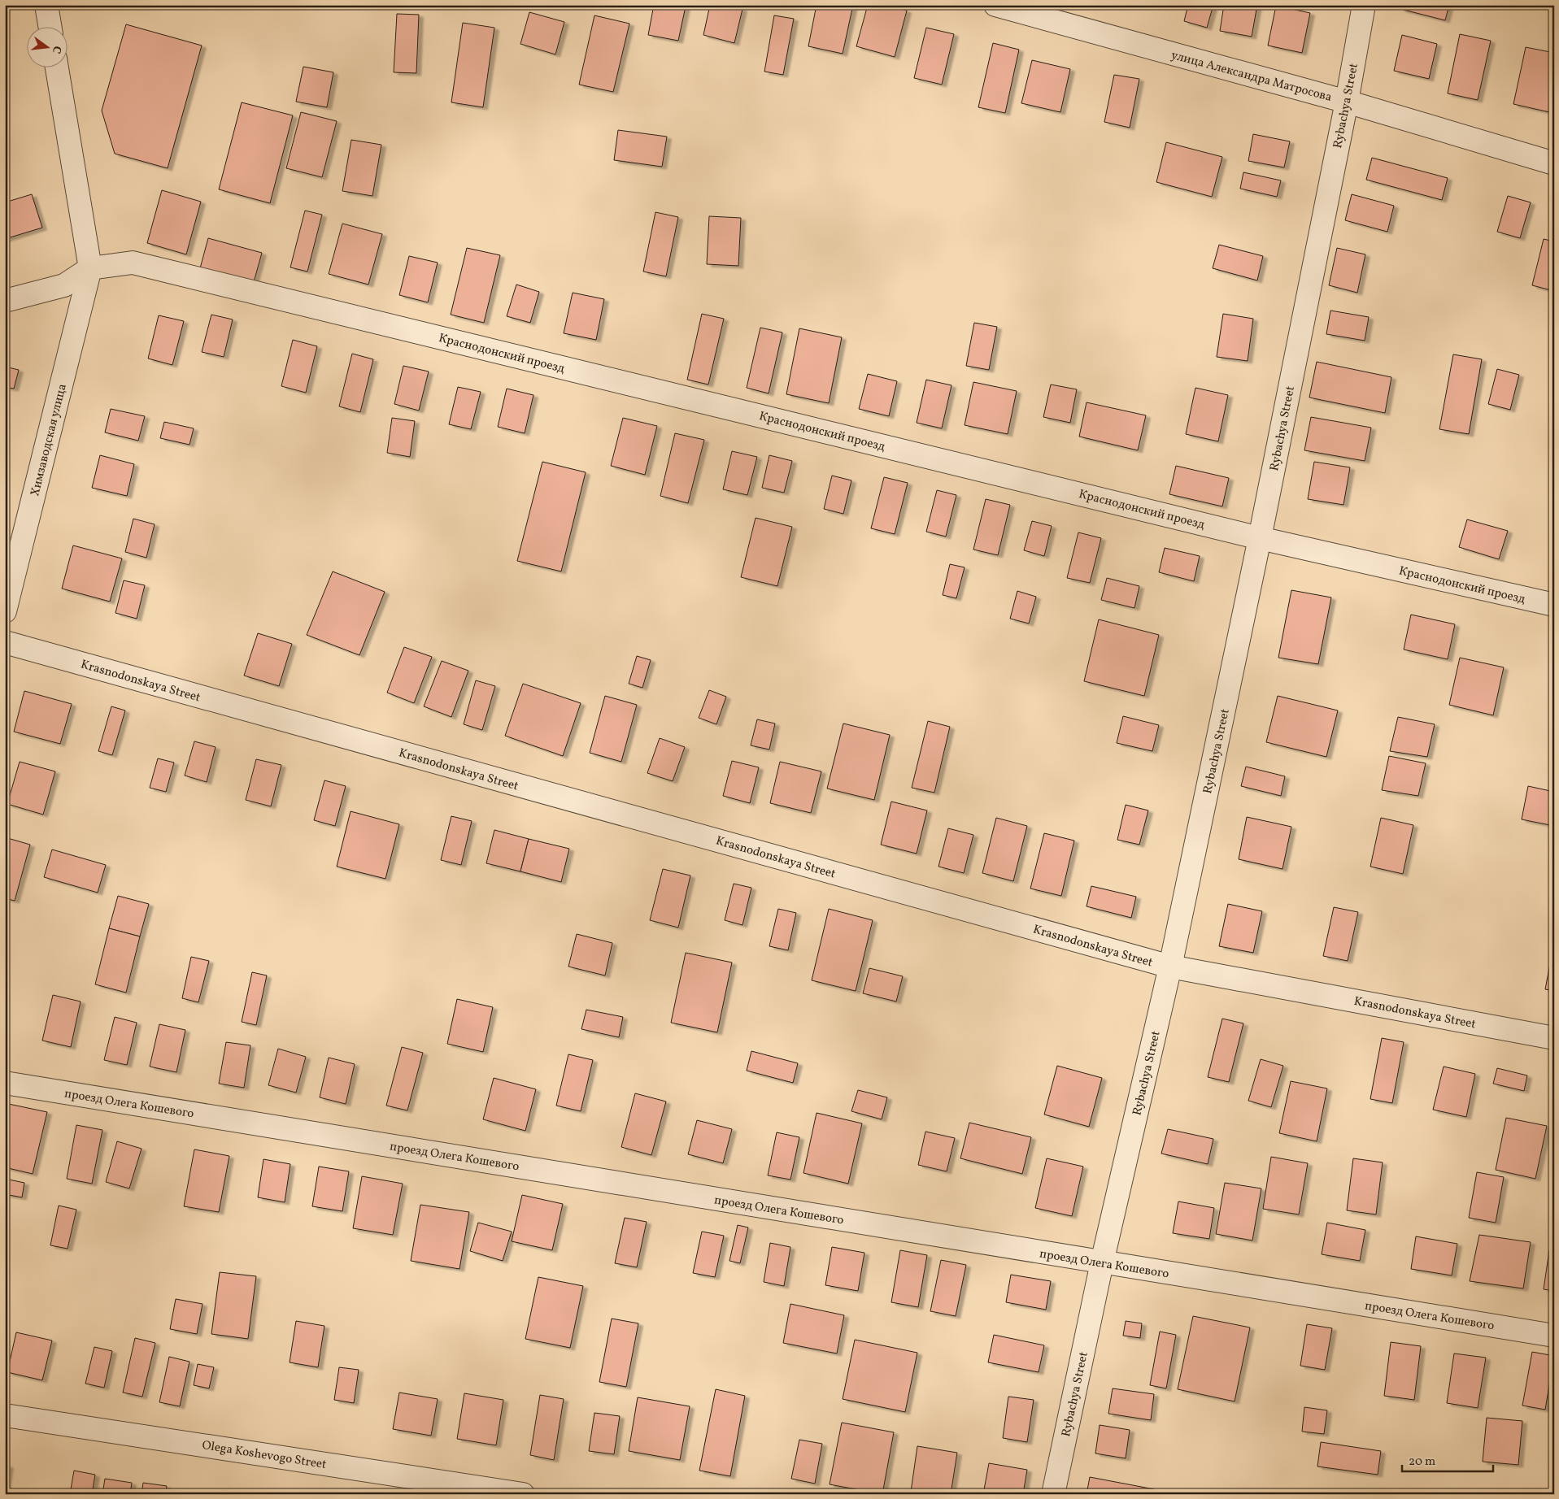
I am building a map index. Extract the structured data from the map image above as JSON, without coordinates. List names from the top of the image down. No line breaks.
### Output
{"streets":{"street":["улица Александра Матросова","Rybachya Street","Краснодонский проезд","Химзаводская улица","Krasnodonskaya Street","проезд Олега Кошевого","Olega Koshevogo Street"]},"crossings":[["улица Александра Матросова","Rybachya Street"],["Rybachya Street","Краснодонский проезд"],["Rybachya Street","Krasnodonskaya Street"],["Rybachya Street","проезд Олега Кошевого"],["Краснодонский проезд","Химзаводская улица"]],"scale_bar":"20 m","north":"right"}
